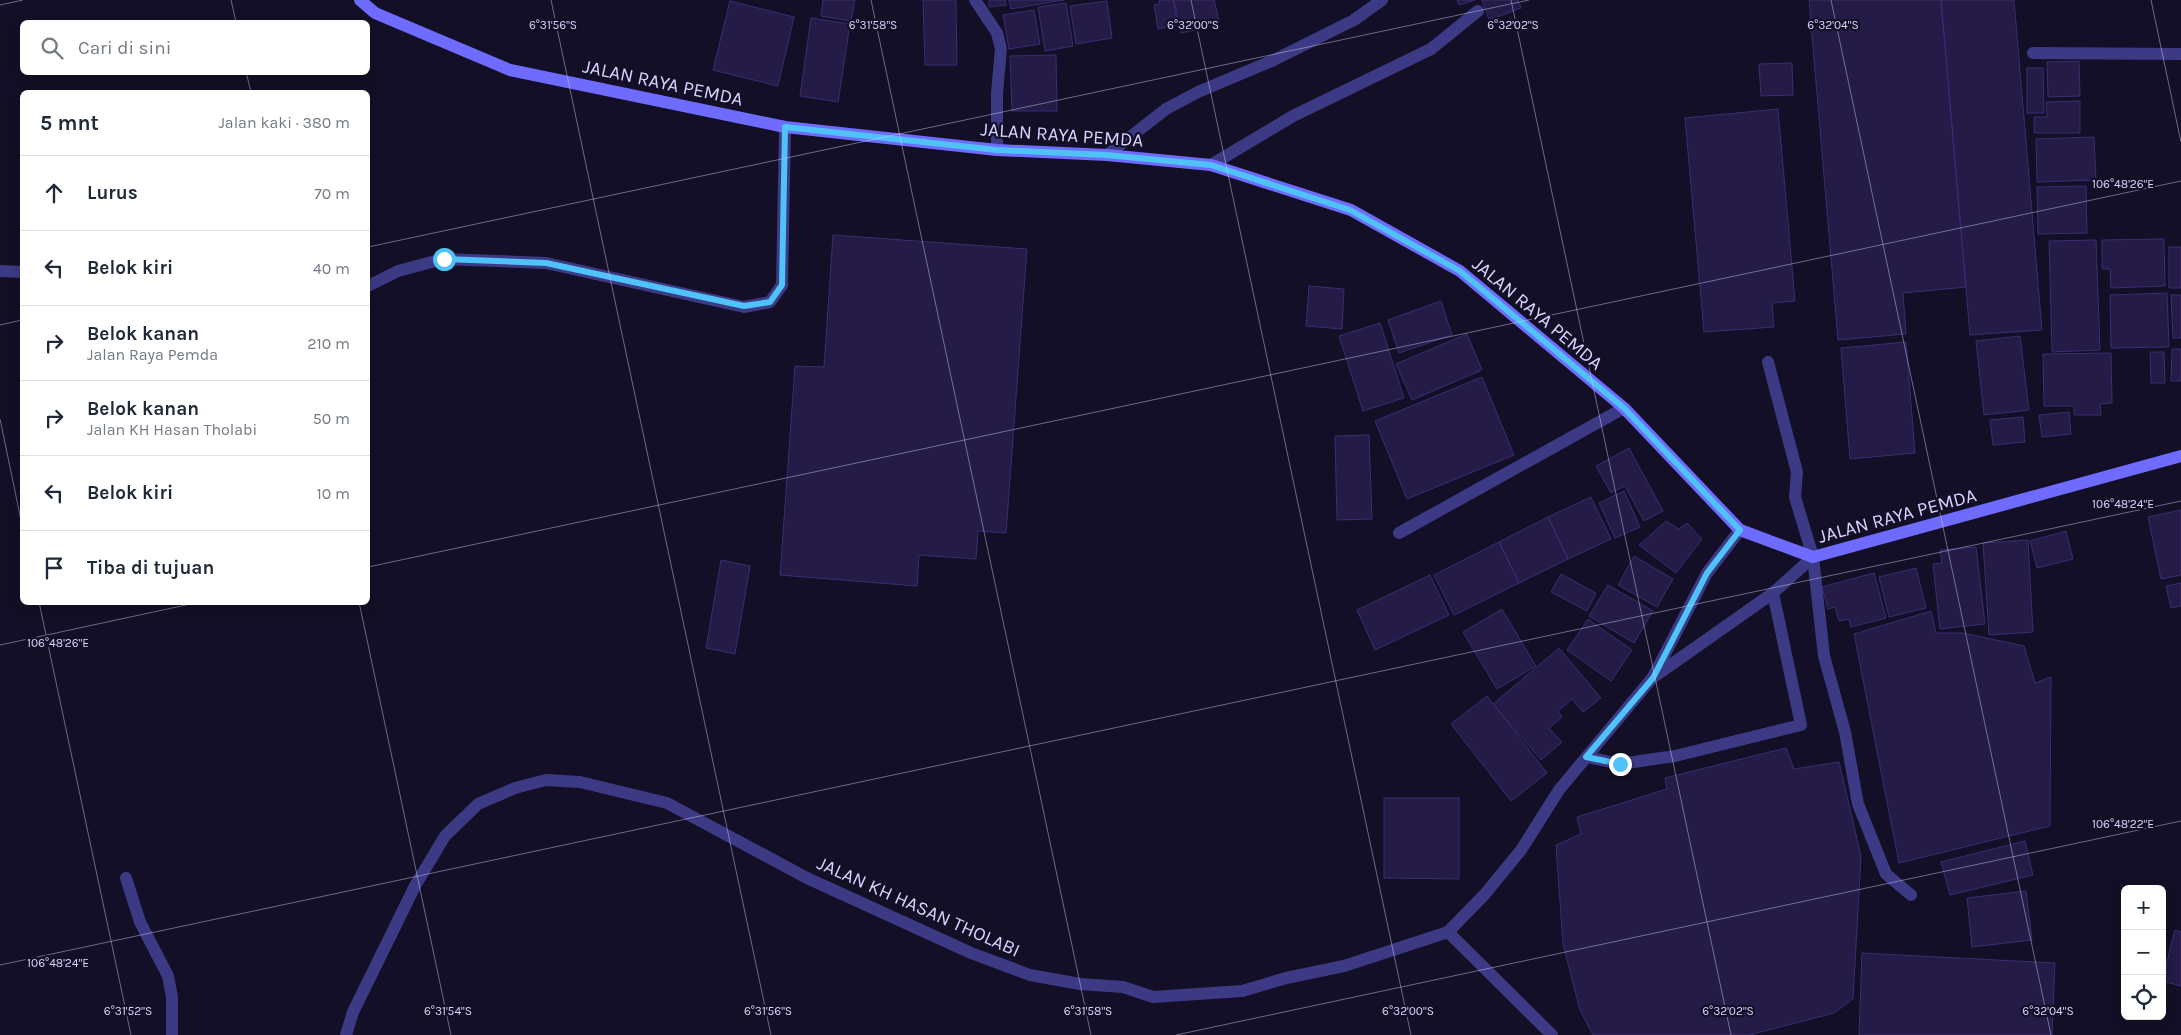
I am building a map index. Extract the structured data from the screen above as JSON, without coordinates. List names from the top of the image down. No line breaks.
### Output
{"streets":{"main road":["JALAN RAYA PEMDA"],"street":["JALAN KH HASAN THOLABI"]},"crossings":[["JALAN RAYA PEMDA","JALAN KH HASAN THOLABI"]],"page":{"search":"Cari di sini","heading":["5 mnt","Jalan kaki · 380 m"],"list":[["Lurus","70 m"],["Belok kiri","40 m"],["Belok kanan","Jalan Raya Pemda","210 m"],["Belok kanan","Jalan KH Hasan Tholabi","50 m"],["Belok kiri","10 m"],"Tiba di tujuan"],"map_buttons":["+","−"]},"coordinates":["6°31'56\"S","6°31'58\"S","6°32'00\"S","6°32'02\"S","6°32'04\"S","106°48'26\"E","106°48'24\"E","106°48'22\"E","6°31'52\"S","6°31'54\"S"]}
